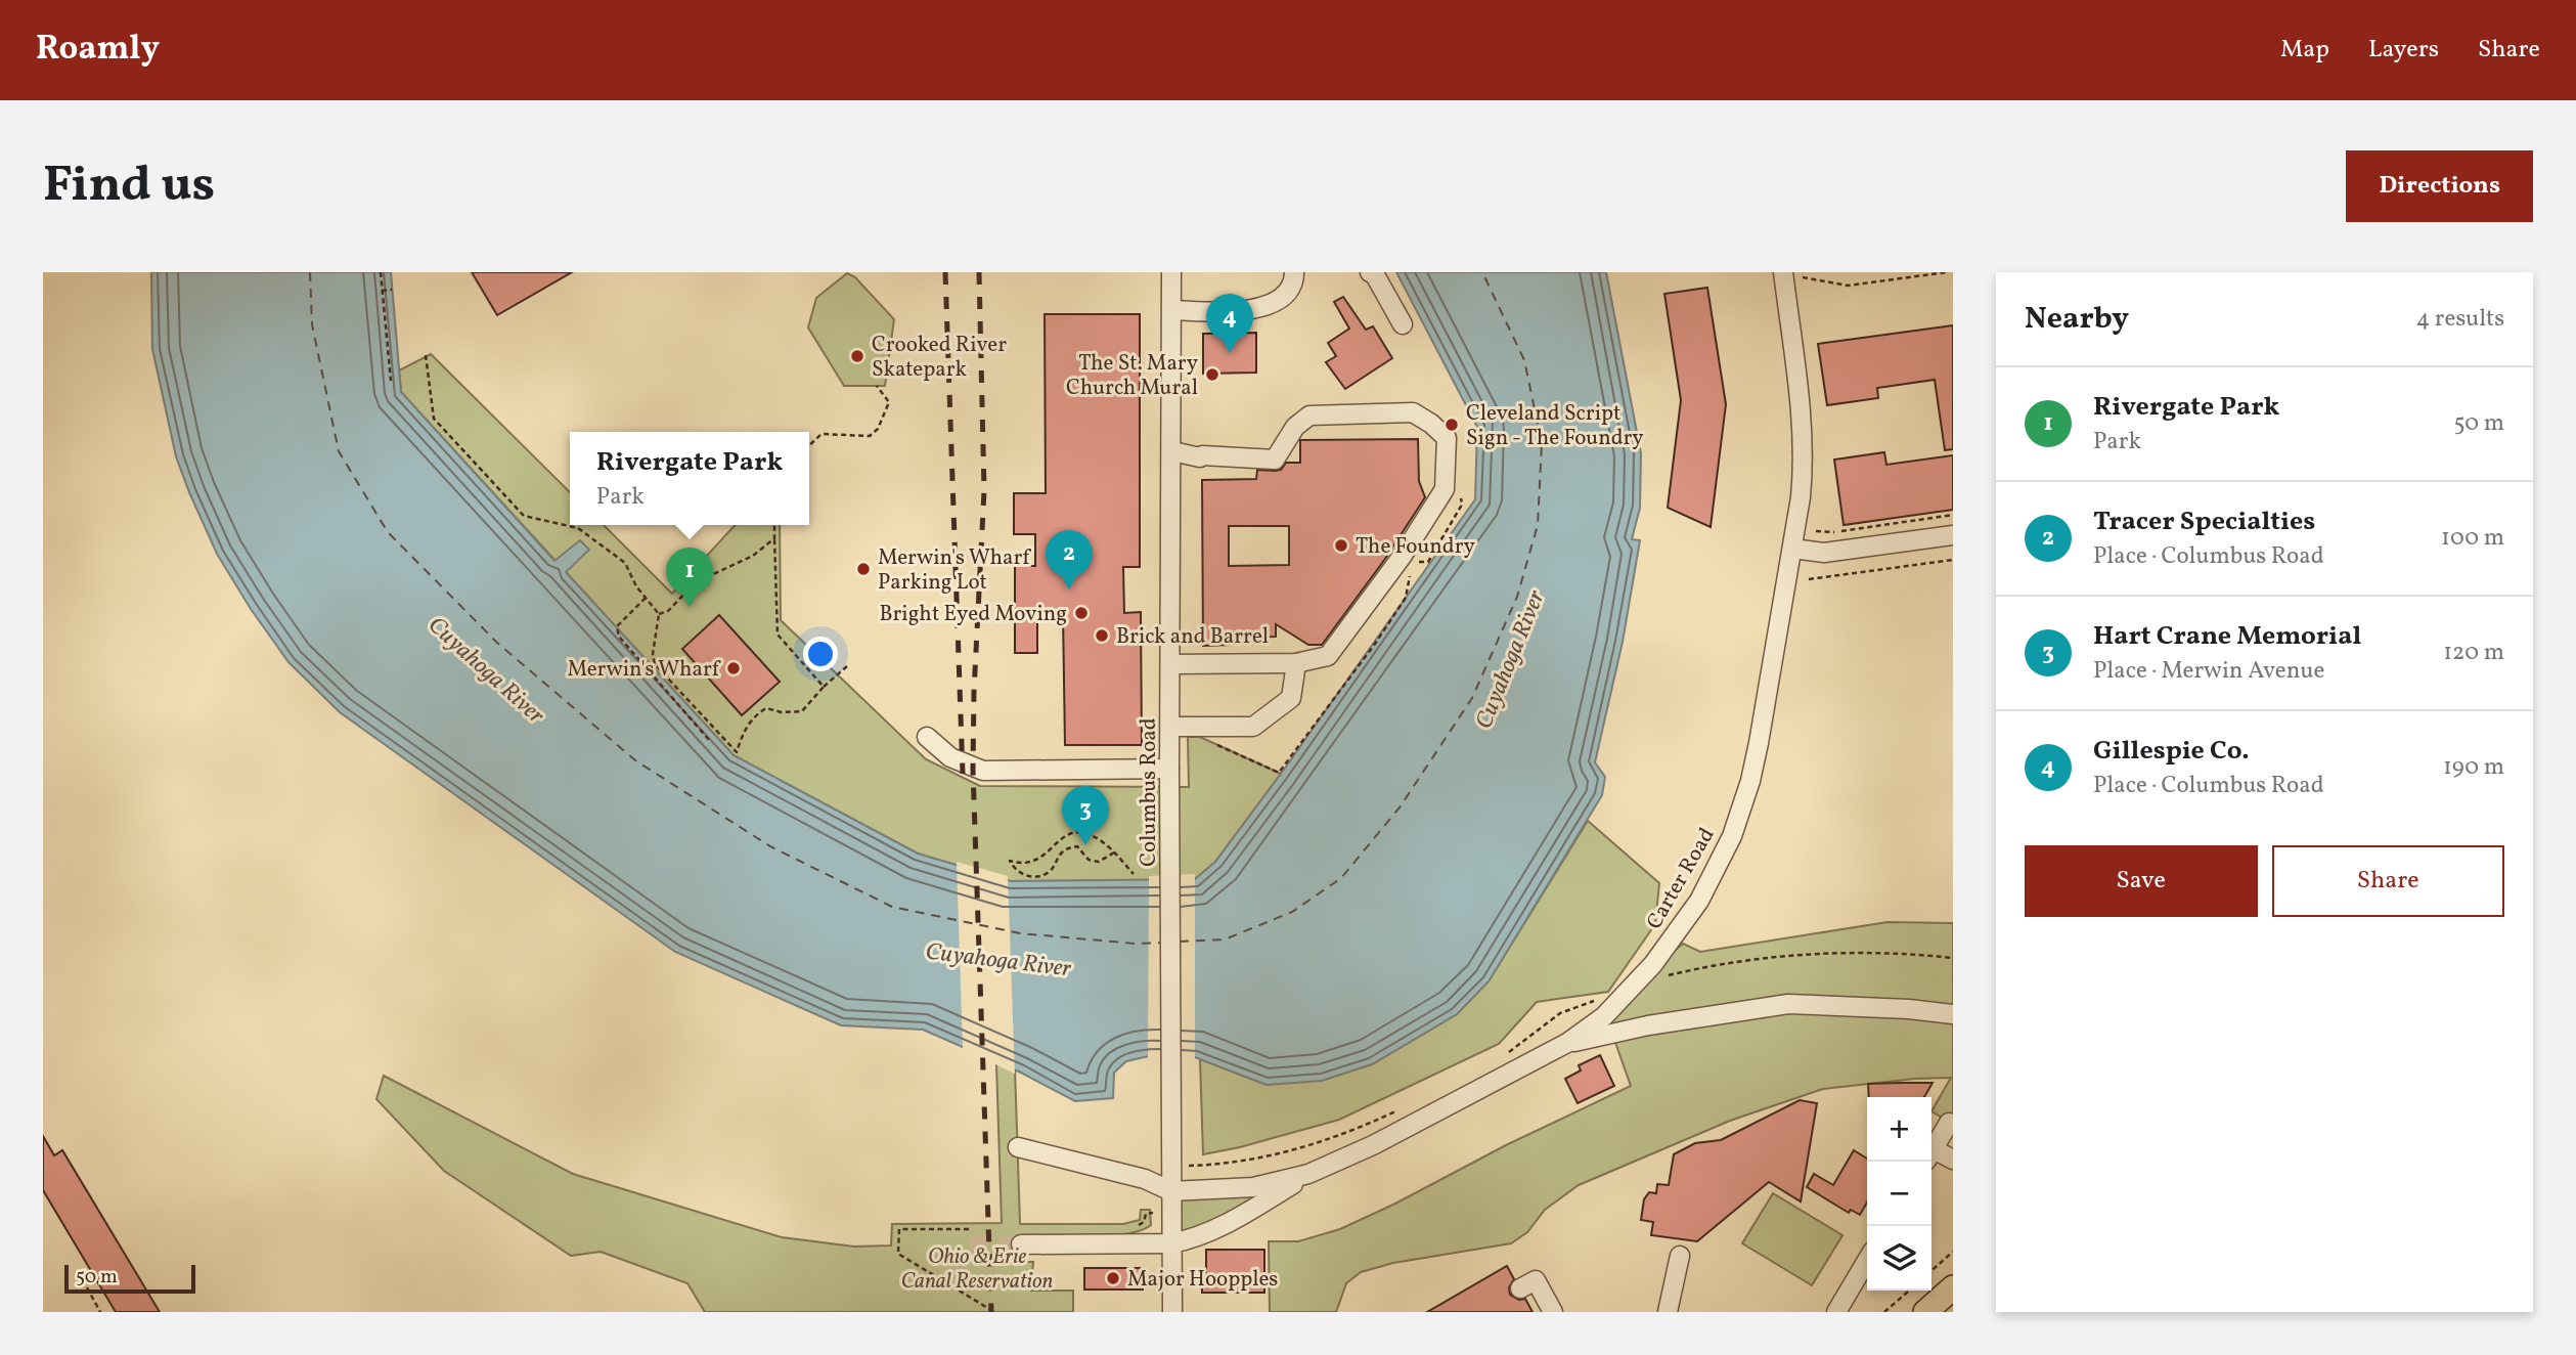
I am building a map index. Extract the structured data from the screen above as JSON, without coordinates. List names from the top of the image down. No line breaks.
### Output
{"streets":{"street":["Columbus Road","Carter Road"]},"crossings":[["Columbus Road","Carter Road"]],"water":["Cuyahoga River"],"parks":["Ohio & Erie Canal Reservation"],"places":["Crooked River Skatepark","The St. Mary Church Mural","Cleveland Script Sign - The Foundry","The Foundry","Merwin's Wharf Parking Lot","Bright Eyed Moving","Brick and Barrel","Merwin's Wharf","Major Hoopples"],"scale_bar":"50 m","page":{"header":"Roamly","nav":["Map","Layers","Share"],"buttons":["Directions",["Save","Share"]],"title":"Find us","heading":["Nearby","4 results"],"pins":["4","2","1","3"],"list":[{"mark":"1","name":"Rivergate Park","note":"Park","value":"50 m"},{"mark":"2","name":"Tracer Specialties","note":"Place · Columbus Road","value":"100 m"},{"mark":"3","name":"Hart Crane Memorial","note":"Place · Merwin Avenue","value":"120 m"},{"mark":"4","name":"Gillespie Co.","note":"Place · Columbus Road","value":"190 m"}],"popup":["Rivergate Park","Park"],"map_buttons":["+","−"],"scale":"50 m"}}
